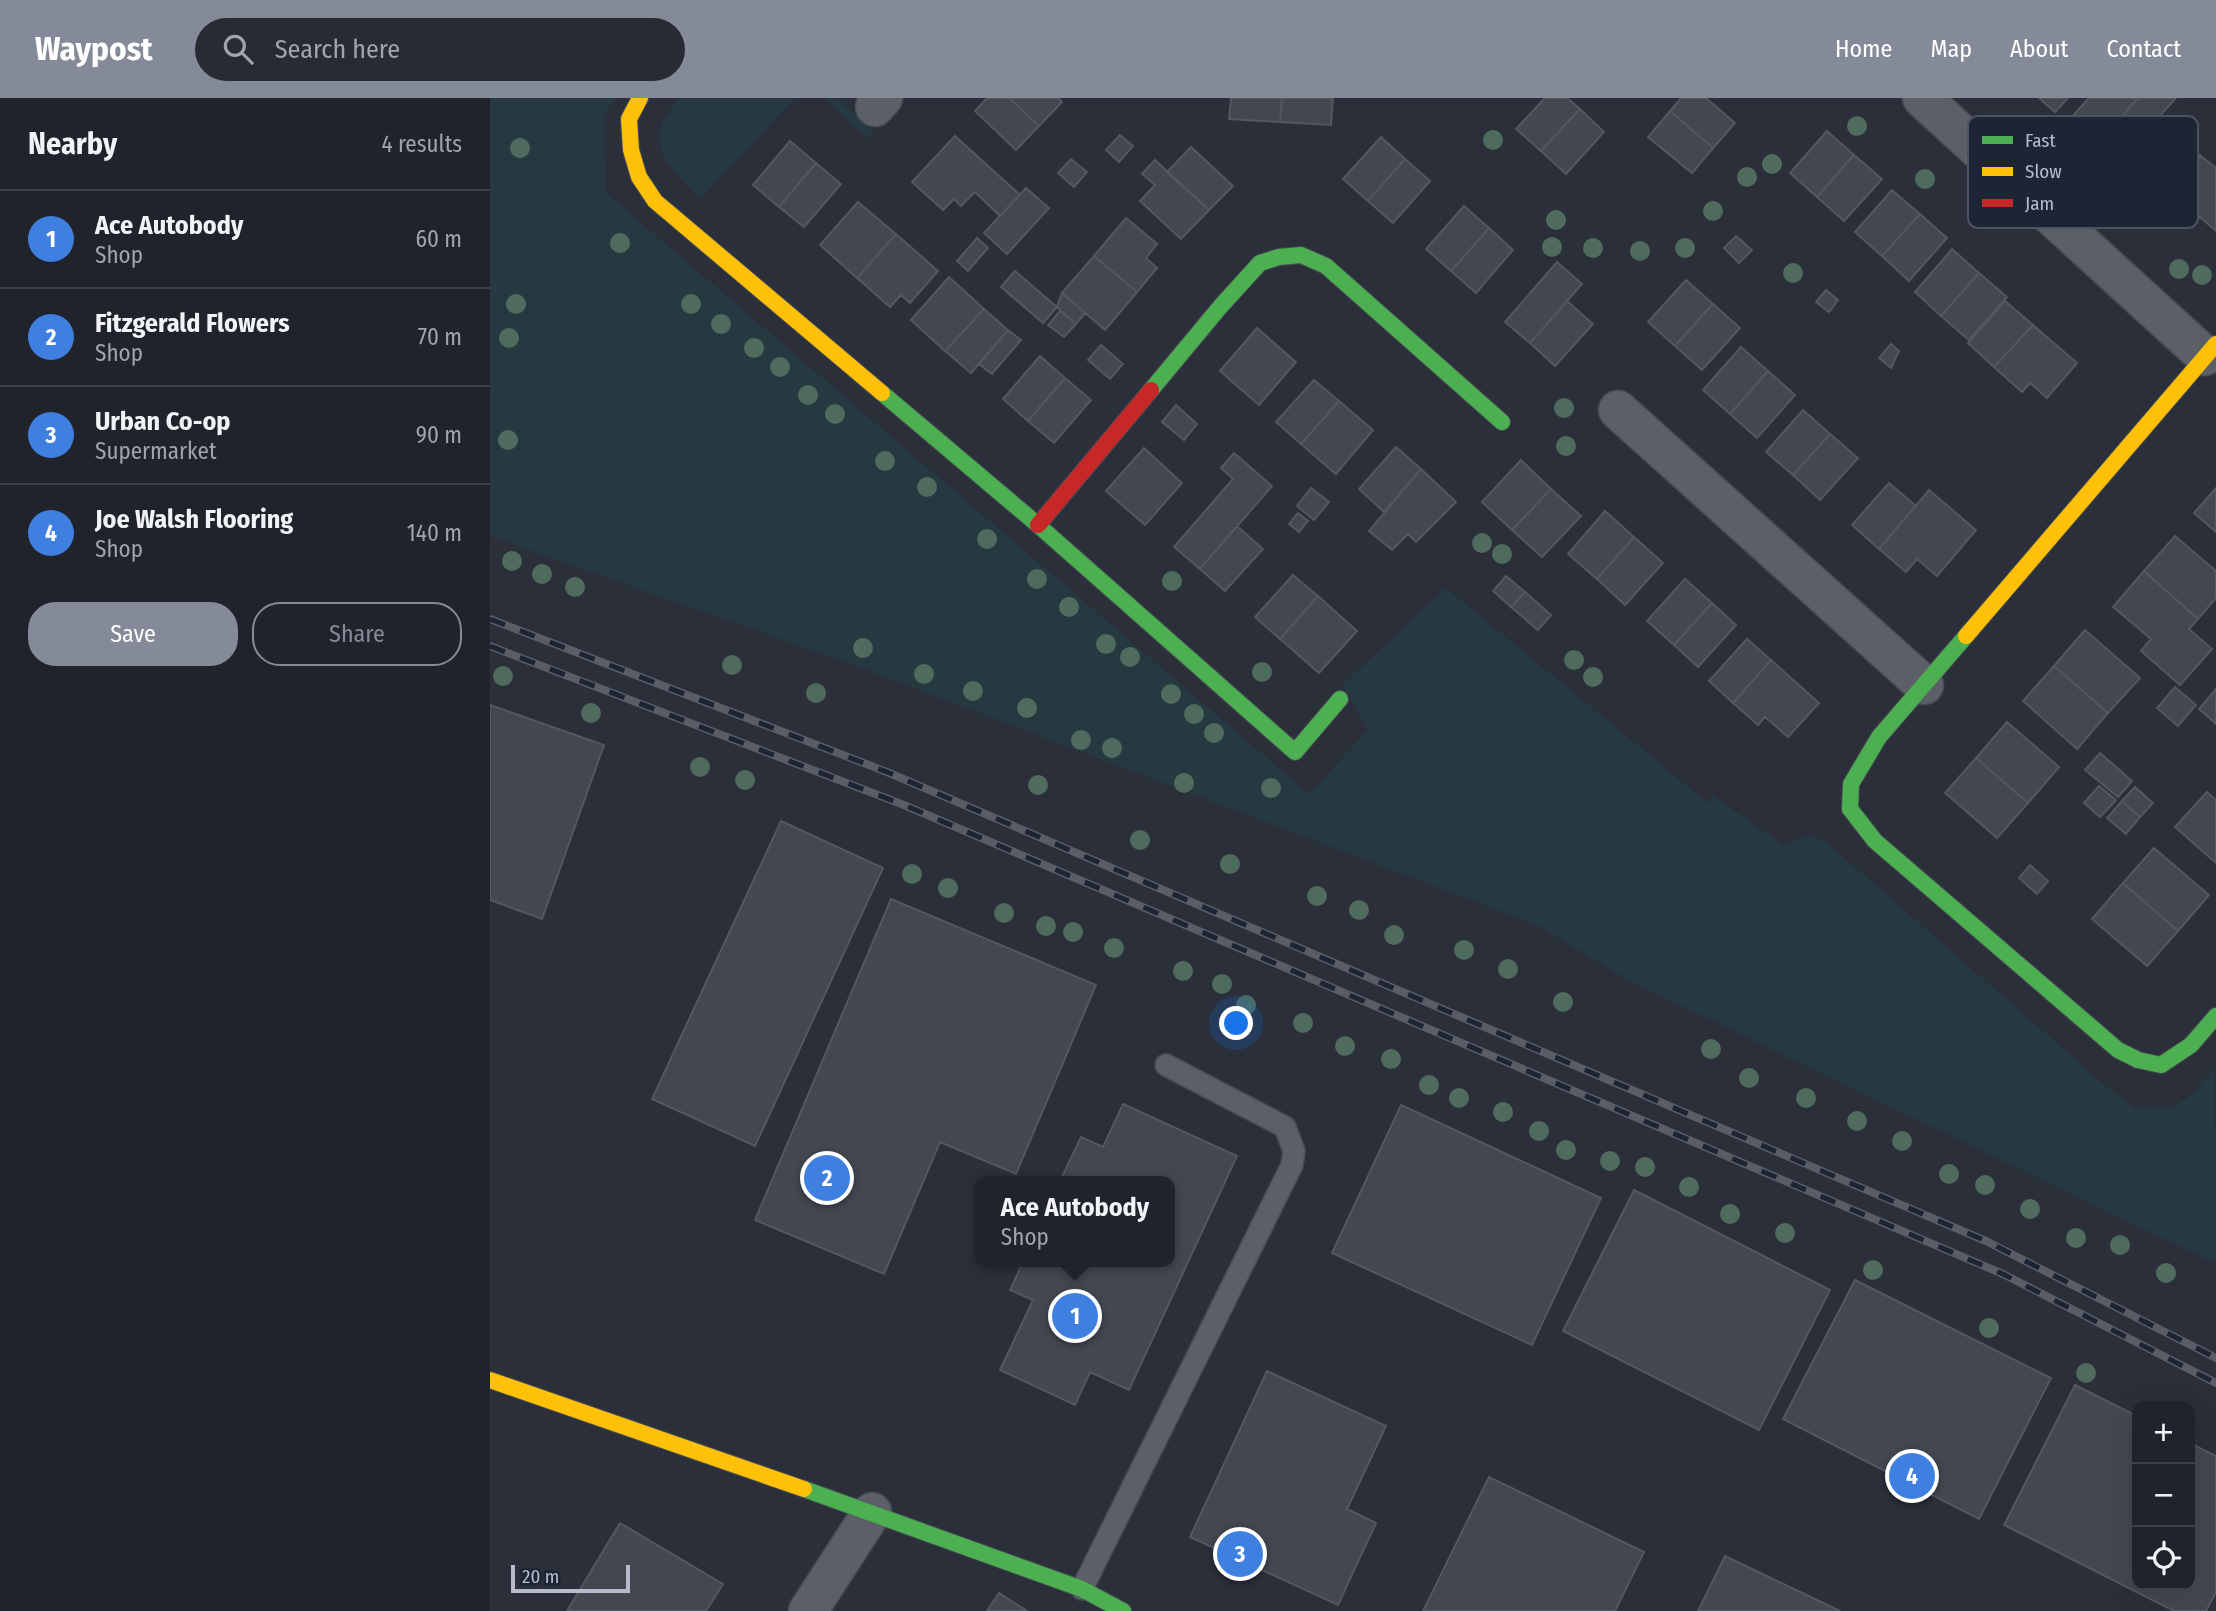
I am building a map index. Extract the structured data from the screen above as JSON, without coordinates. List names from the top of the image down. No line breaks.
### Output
{"legend":["Fast","Slow","Jam"],"scale_bar":"20 m","page":{"header":"Waypost","search":"Search here","nav":["Home","Map","About","Contact"],"heading":["Nearby","4 results"],"list":[{"mark":"1","name":"Ace Autobody","note":"Shop","value":"60 m"},{"mark":"2","name":"Fitzgerald Flowers","note":"Shop","value":"70 m"},{"mark":"3","name":"Urban Co-op","note":"Supermarket","value":"90 m"},{"mark":"4","name":"Joe Walsh Flooring","note":"Shop","value":"140 m"}],"buttons":["Save","Share"],"pins":["2","1","4","3"],"popup":["Ace Autobody","Shop"],"map_buttons":["+","−"],"scale":"20 m"}}
